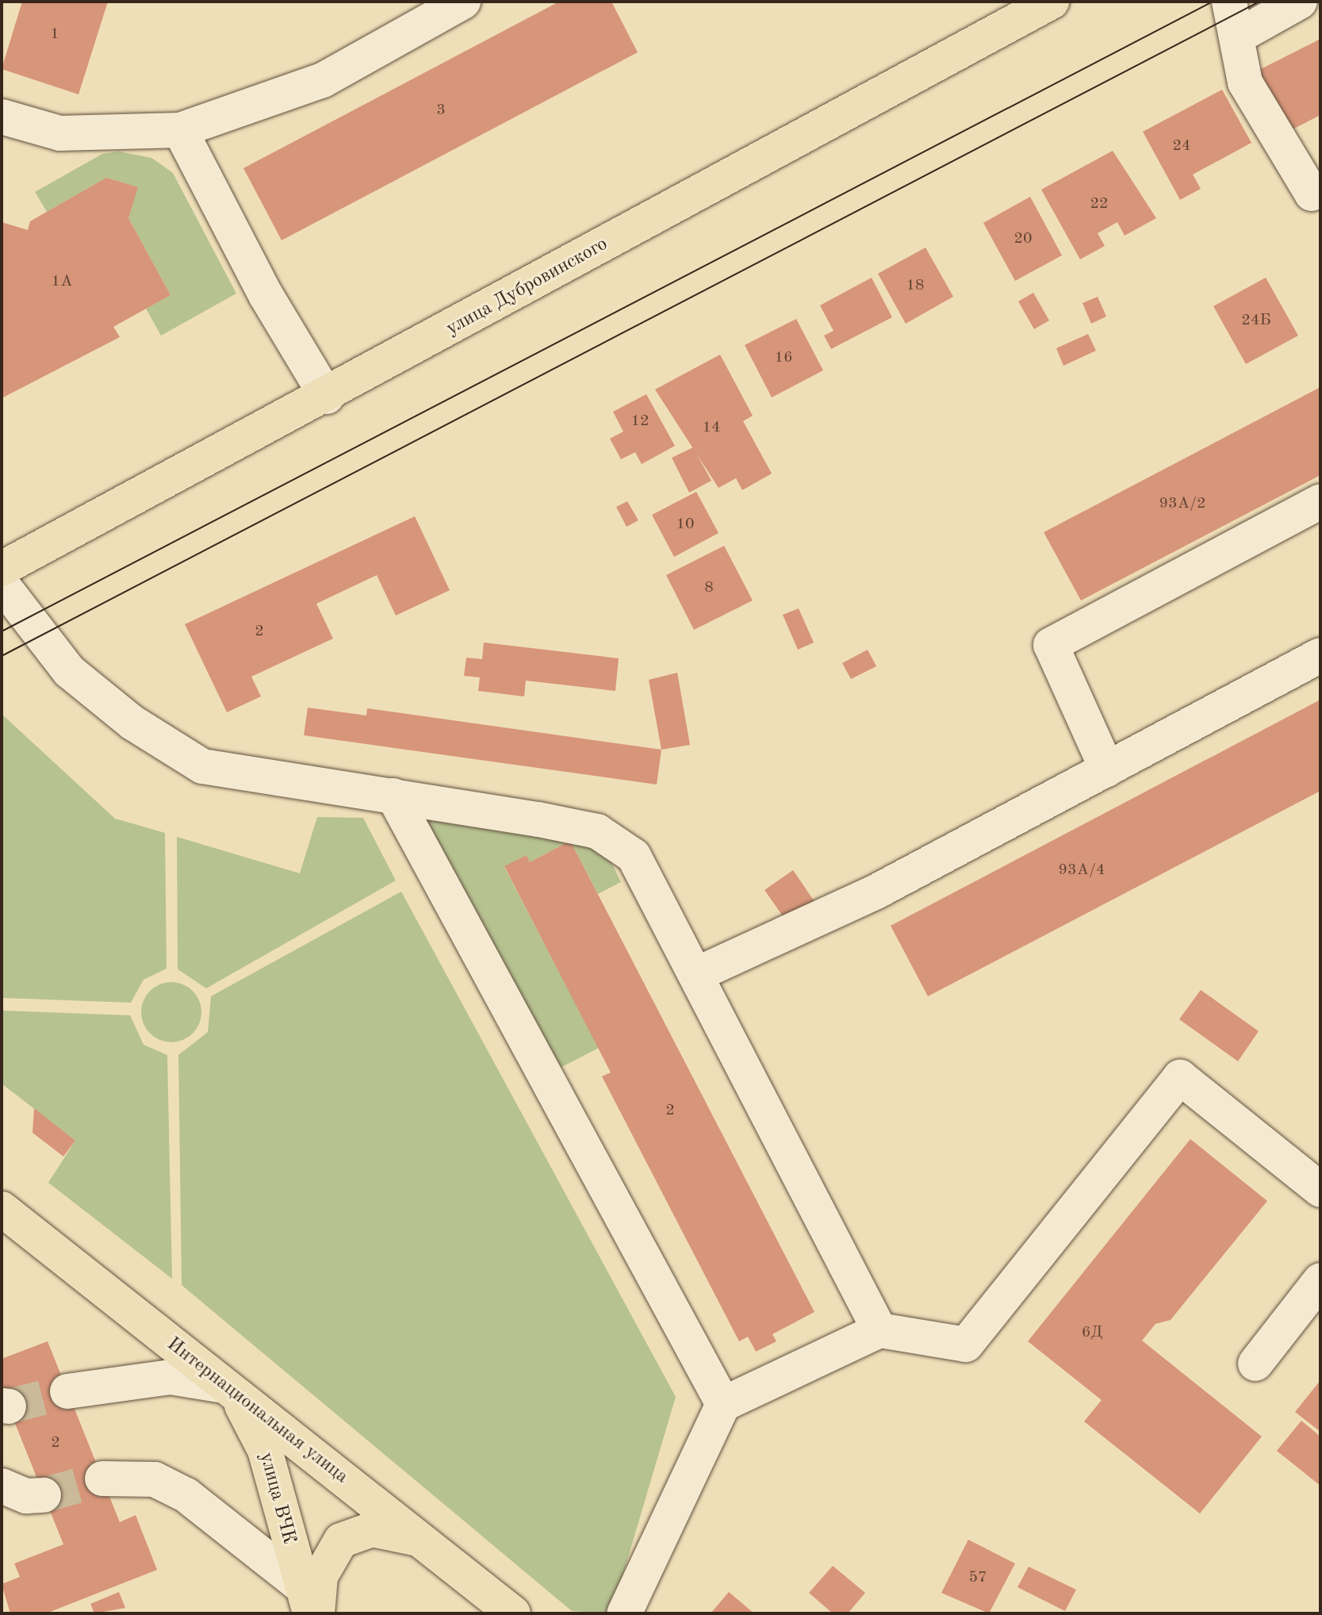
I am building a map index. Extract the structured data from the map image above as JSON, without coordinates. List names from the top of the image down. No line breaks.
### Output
{"streets":{"main road":["улица Дубровинского","Интернациональная улица","улица ВЧК"]},"crossings":[["Интернациональная улица","улица ВЧК"]],"house_numbers":["1","3","24","22","20","1А","18","24Б","16","12","14","93А/2","10","8","2","93А/4","2","6Д","2","57"]}
